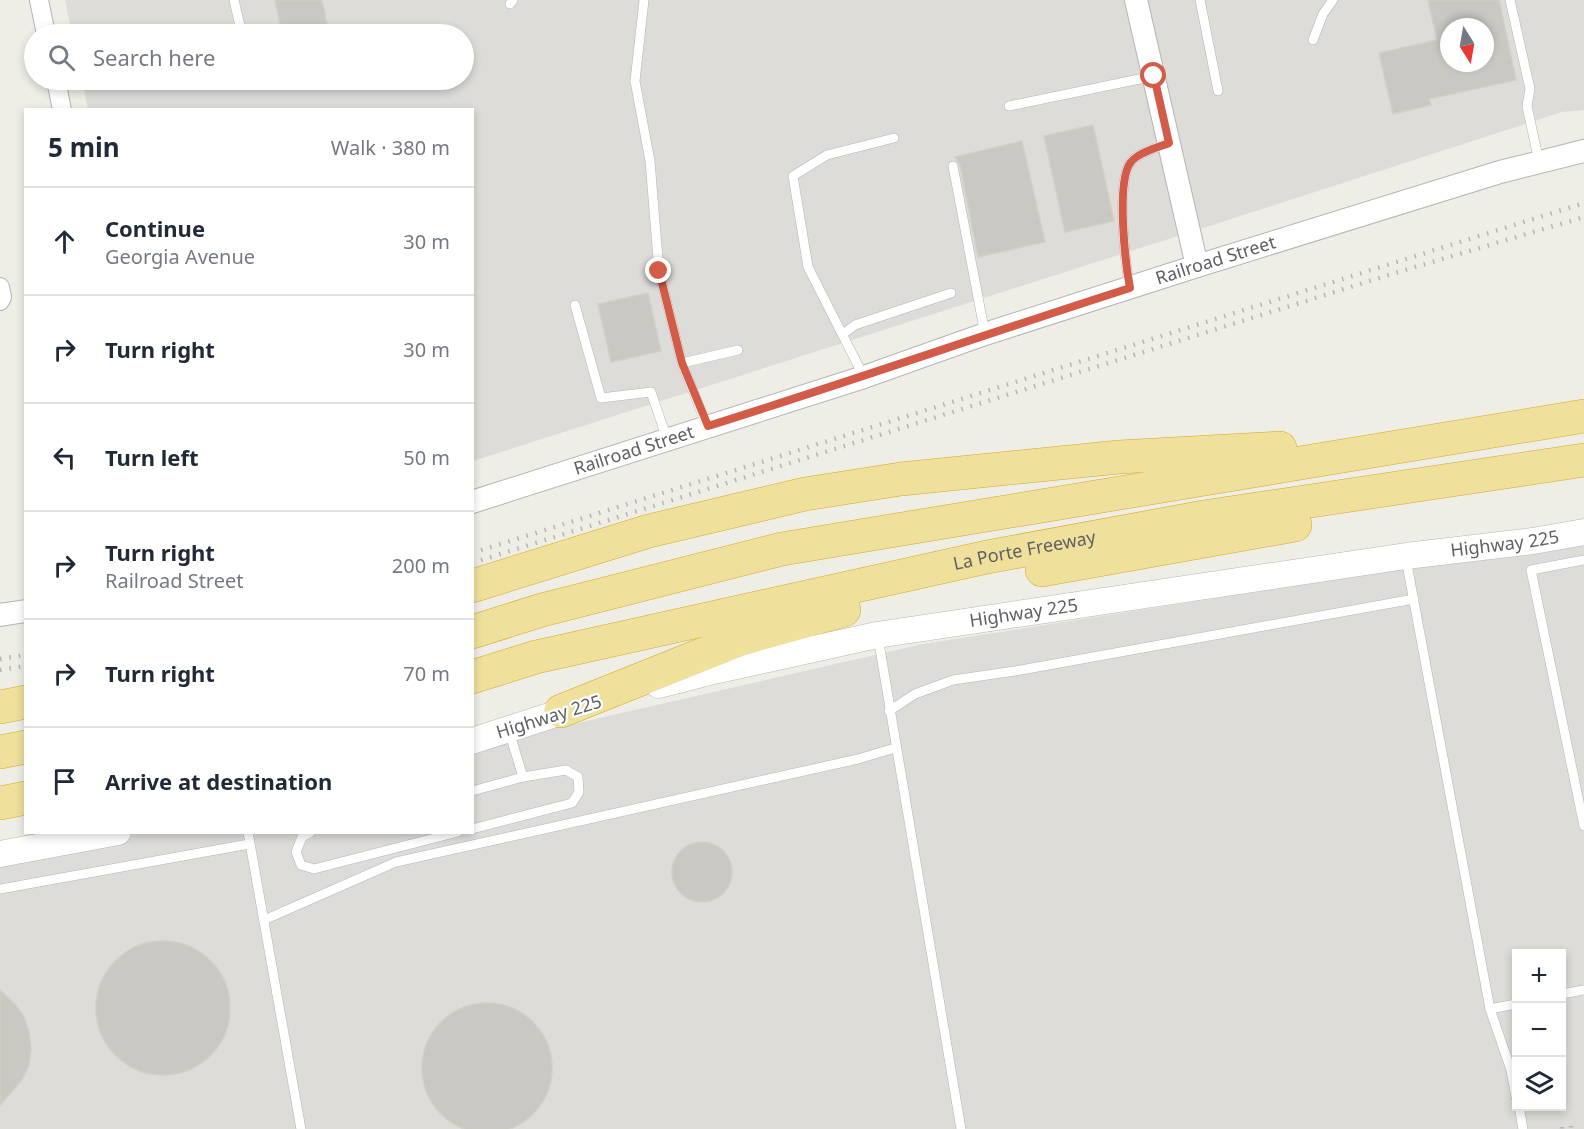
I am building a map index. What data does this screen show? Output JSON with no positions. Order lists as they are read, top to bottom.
{
  "streets": {
    "highway": ["La Porte Freeway"],
    "main road": ["Highway 225"],
    "street": ["Railroad Street"]
  },
  "north": "bottom",
  "page": {
    "search": "Search here",
    "heading": ["5 min", "Walk · 380 m"],
    "list": [
      ["Continue", "Georgia Avenue", "30 m"],
      ["Turn right", "30 m"],
      ["Turn left", "50 m"],
      ["Turn right", "Railroad Street", "200 m"],
      ["Turn right", "70 m"],
      "Arrive at destination"
    ],
    "map_buttons": ["+", "−"]
  }
}
